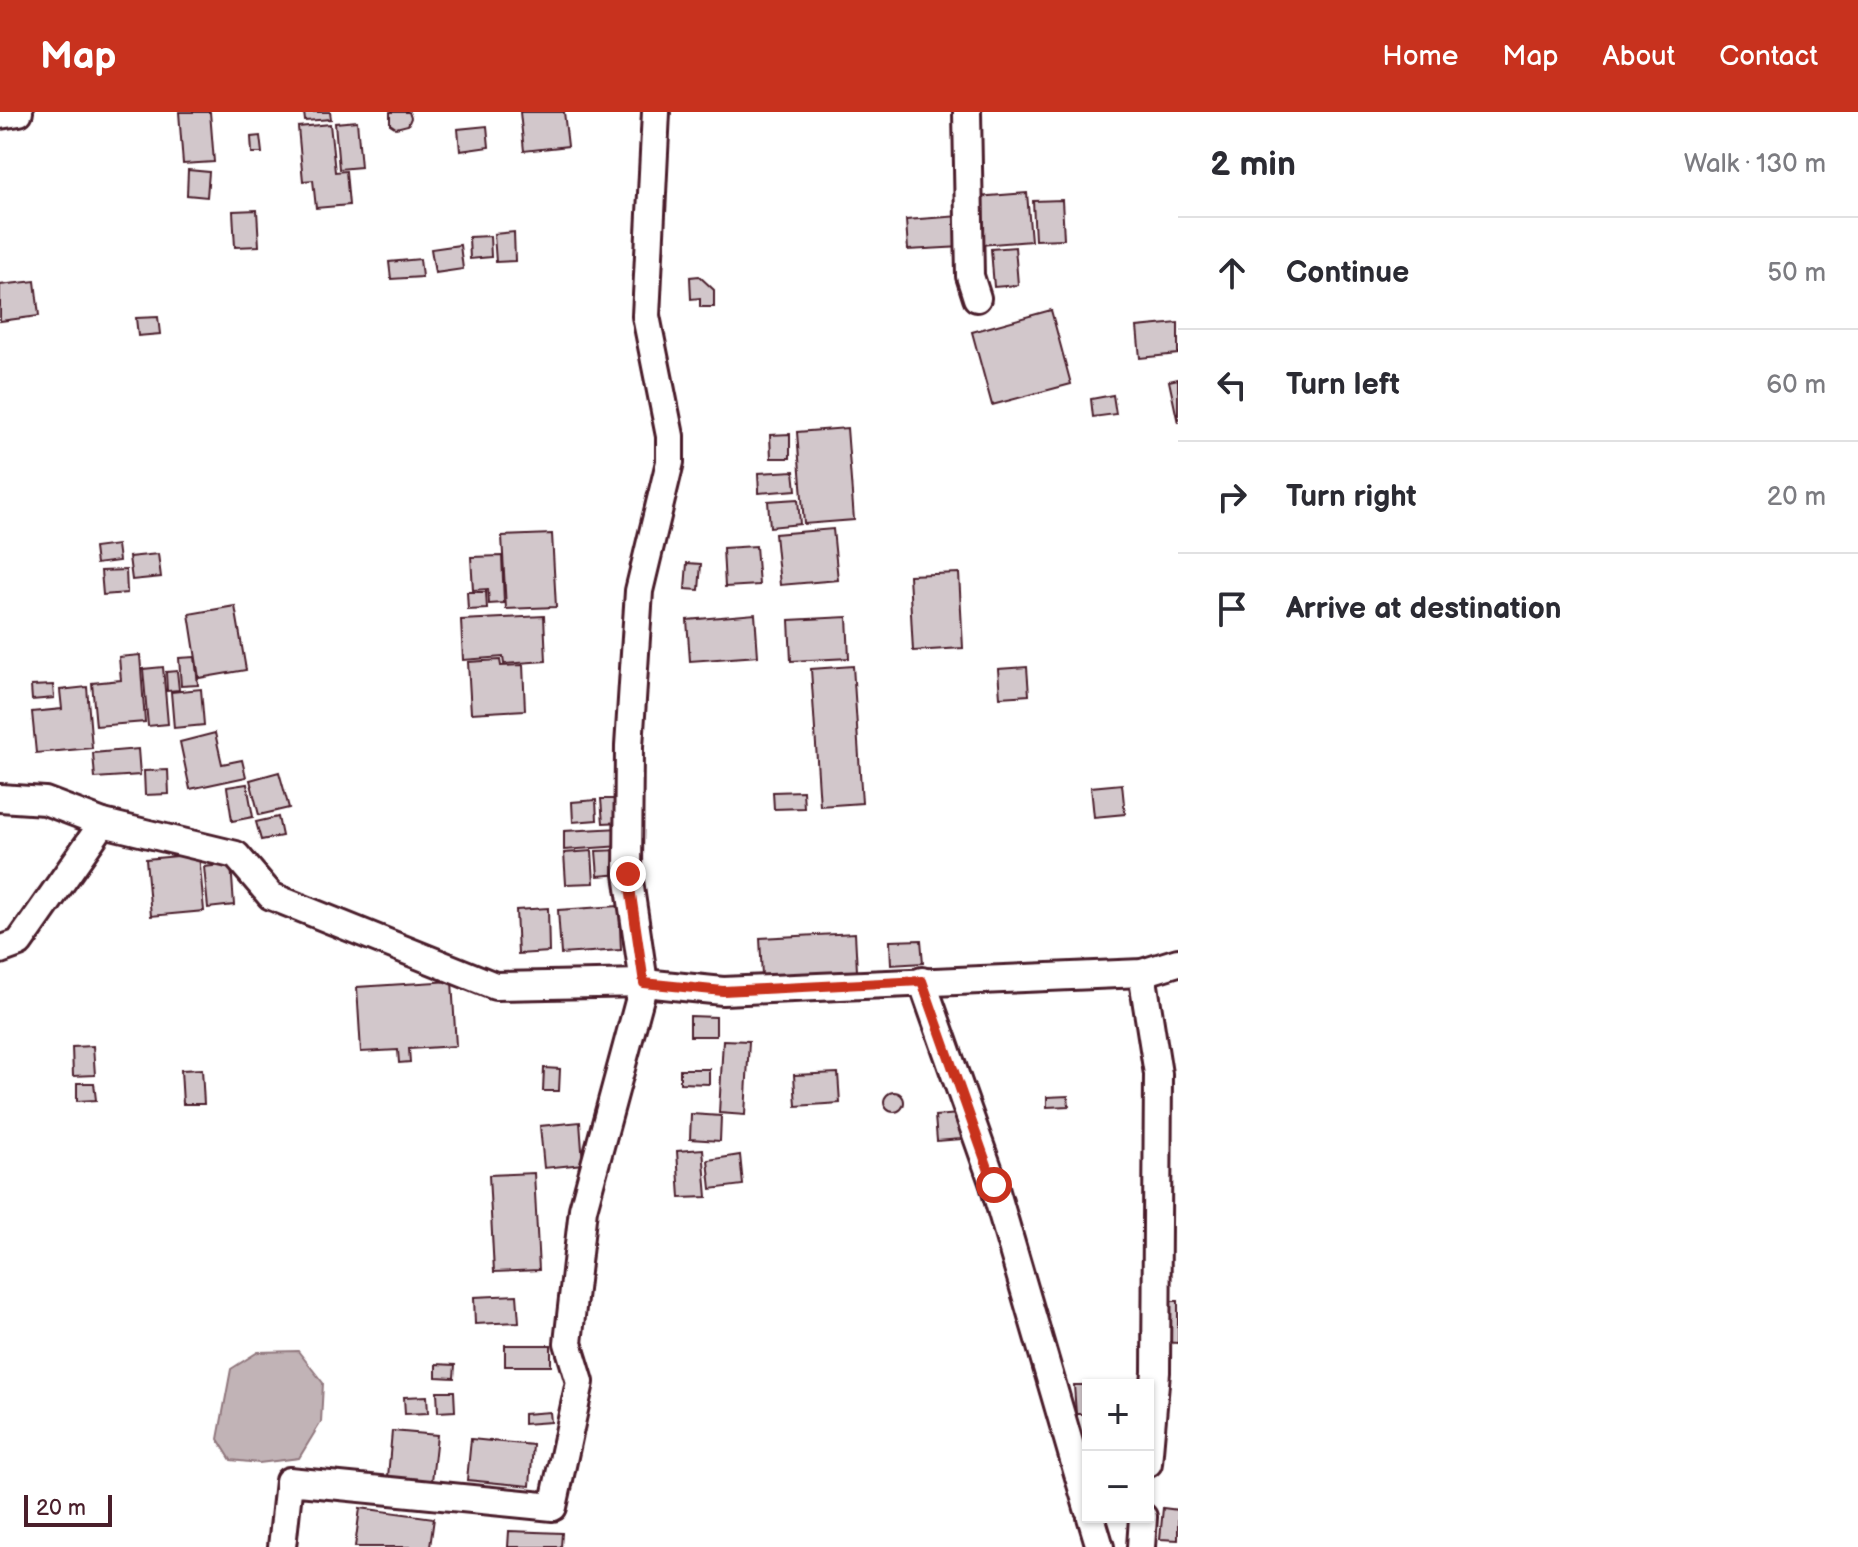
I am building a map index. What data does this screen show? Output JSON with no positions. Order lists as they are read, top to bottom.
{
  "scale_bar": "20 m",
  "page": {
    "header": "Map",
    "nav": [
      "Home",
      "Map",
      "About",
      "Contact"
    ],
    "heading": ["2 min", "Walk · 130 m"],
    "list": [
      ["Continue", "50 m"],
      ["Turn left", "60 m"],
      ["Turn right", "20 m"],
      "Arrive at destination"
    ],
    "map_buttons": ["+", "−"],
    "scale": "20 m"
  }
}
